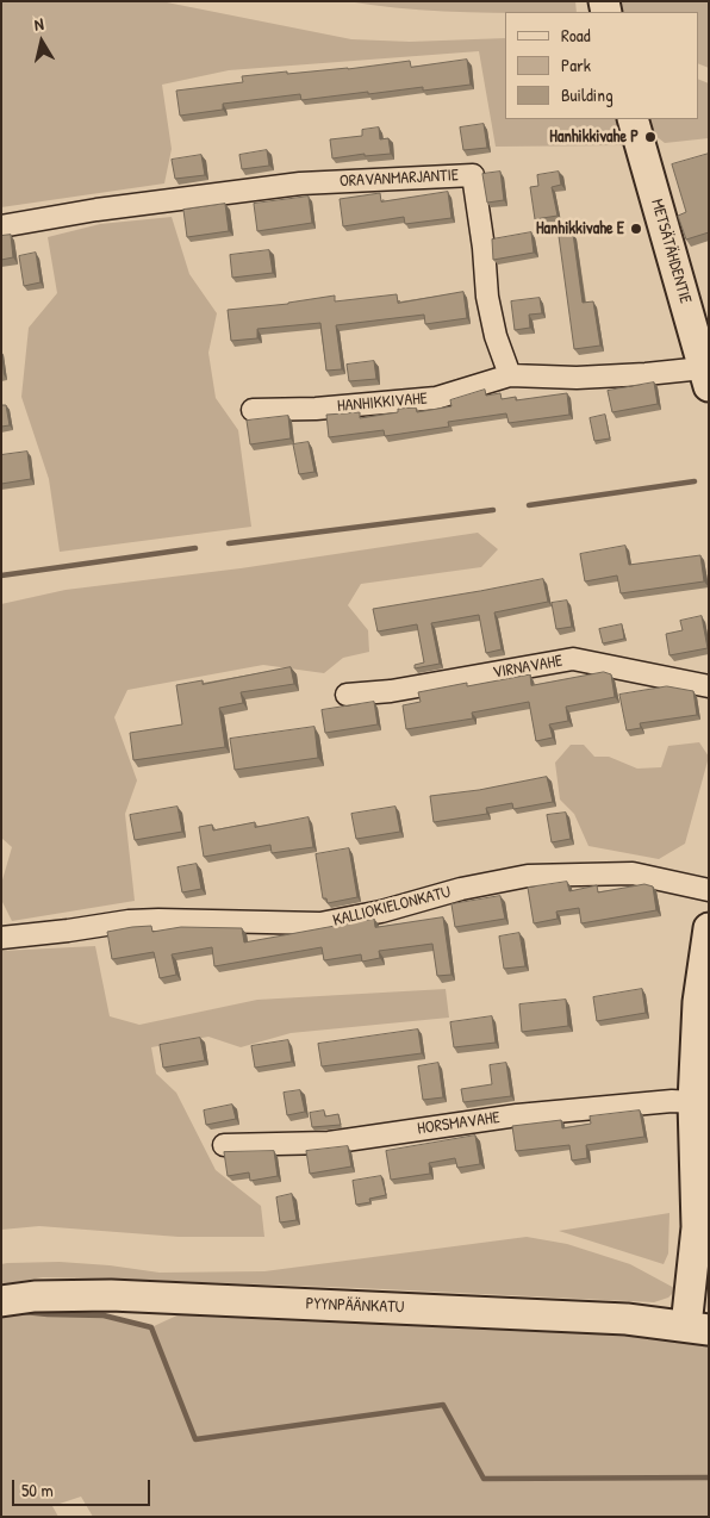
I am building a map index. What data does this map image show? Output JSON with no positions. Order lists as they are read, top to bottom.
{
  "streets": {
    "main road": ["METSÄTÄHDENTIE", "PYYNPÄÄNKATU"],
    "street": [
      "ORAVANMARJANTIE",
      "HANHIKKIVAHE",
      "VIRNAVAHE",
      "KALLIOKIELONKATU",
      "HORSMAVAHE"
    ]
  },
  "crossings": [
    ["ORAVANMARJANTIE", "HANHIKKIVAHE"]
  ],
  "places": ["Hanhikkivahe P", "Hanhikkivahe E"],
  "legend": ["Road", "Park", "Building"],
  "scale_bar": "50 m",
  "north": "top"
}
